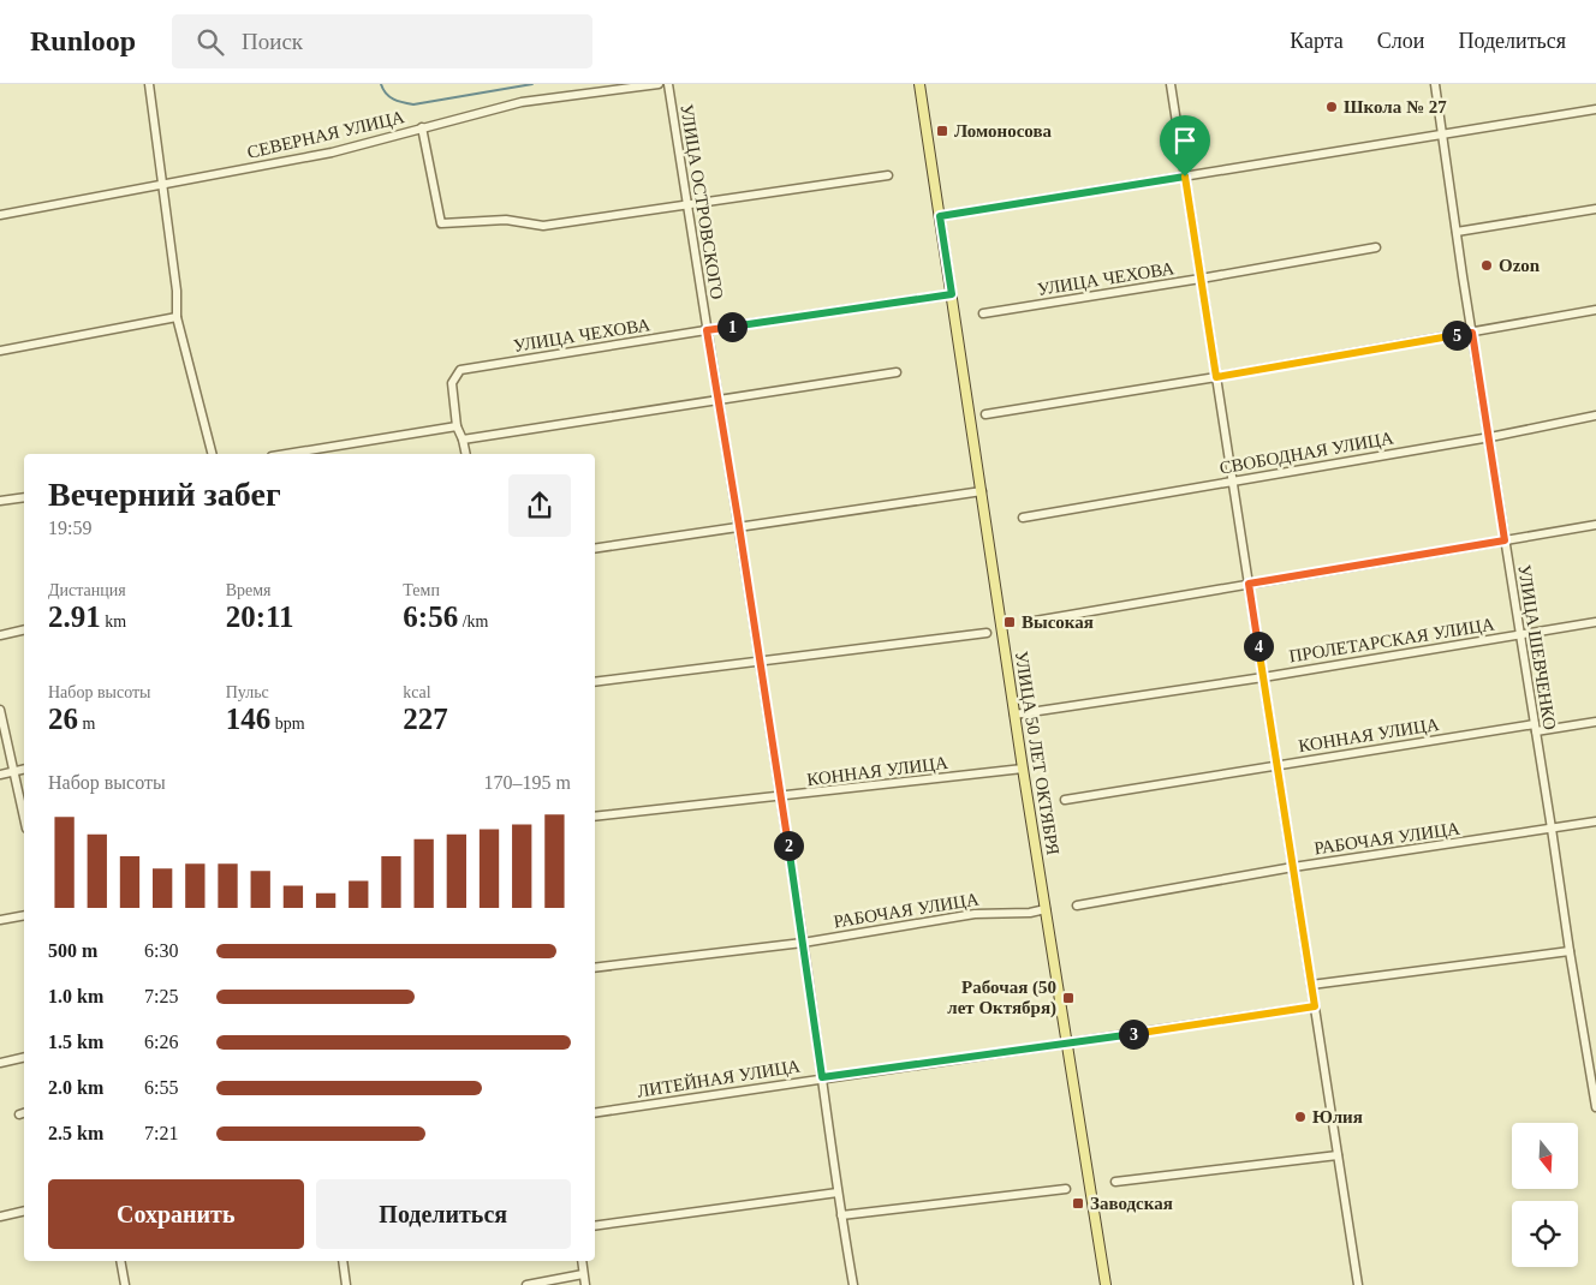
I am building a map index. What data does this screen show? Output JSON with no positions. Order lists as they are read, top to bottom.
{
  "streets": {
    "main road": ["УЛИЦА 50 ЛЕТ ОКТЯБРЯ"],
    "street": [
      "СЕВЕРНАЯ УЛИЦА",
      "УЛИЦА ОСТРОВСКОГО",
      "УЛИЦА ЧЕХОВА",
      "СВОБОДНАЯ УЛИЦА",
      "ПРОЛЕТАРСКАЯ УЛИЦА",
      "УЛИЦА ШЕВЧЕНКО",
      "КОННАЯ УЛИЦА",
      "РАБОЧАЯ УЛИЦА",
      "ЛИТЕЙНАЯ УЛИЦА"
    ]
  },
  "crossings": [
    ["УЛИЦА ОСТРОВСКОГО", "УЛИЦА ЧЕХОВА"],
    ["УЛИЦА ОСТРОВСКОГО", "КОННАЯ УЛИЦА"],
    ["УЛИЦА ОСТРОВСКОГО", "РАБОЧАЯ УЛИЦА"],
    ["УЛИЦА ОСТРОВСКОГО", "ЛИТЕЙНАЯ УЛИЦА"],
    ["УЛИЦА ЧЕХОВА", "УЛИЦА 50 ЛЕТ ОКТЯБРЯ"],
    ["СВОБОДНАЯ УЛИЦА", "УЛИЦА ШЕВЧЕНКО"],
    ["ПРОЛЕТАРСКАЯ УЛИЦА", "УЛИЦА ШЕВЧЕНКО"],
    ["ПРОЛЕТАРСКАЯ УЛИЦА", "УЛИЦА 50 ЛЕТ ОКТЯБРЯ"],
    ["УЛИЦА ШЕВЧЕНКО", "КОННАЯ УЛИЦА"],
    ["УЛИЦА ШЕВЧЕНКО", "РАБОЧАЯ УЛИЦА"],
    ["КОННАЯ УЛИЦА", "УЛИЦА 50 ЛЕТ ОКТЯБРЯ"],
    ["УЛИЦА 50 ЛЕТ ОКТЯБРЯ", "РАБОЧАЯ УЛИЦА"],
    ["УЛИЦА 50 ЛЕТ ОКТЯБРЯ", "ЛИТЕЙНАЯ УЛИЦА"]
  ],
  "places": {
    "other": ["Школа № 27", "Ozon", "Юлия"],
    "transit": [
      "Ломоносова",
      "Высокая",
      "Рабочая (50 лет Октября)",
      "Заводская"
    ]
  },
  "north": "bottom",
  "page": {
    "header": "Runloop",
    "search": "Поиск",
    "nav": ["Карта", "Слои", "Поделиться"],
    "pins": [
      "1",
      "5",
      "4",
      "2",
      "3"
    ],
    "heading": ["Вечерний забег", "19:59"],
    "stats": [
      ["Дистанция", "2.91 km"],
      ["Время", "20:11"],
      ["Темп", "6:56 /km"],
      ["Набор высоты", "26 m"],
      ["Пульс", "146 bpm"],
      ["kcal", "227"]
    ],
    "chart": ["Набор высоты", "170–195 m"],
    "list": [
      {
        "name": "500 m",
        "note": "6:30"
      },
      {
        "name": "1.0 km",
        "note": "7:25"
      },
      {
        "name": "1.5 km",
        "note": "6:26"
      },
      {
        "name": "2.0 km",
        "note": "6:55"
      },
      {
        "name": "2.5 km",
        "note": "7:21"
      }
    ],
    "buttons": ["Сохранить", "Поделиться"]
  }
}
